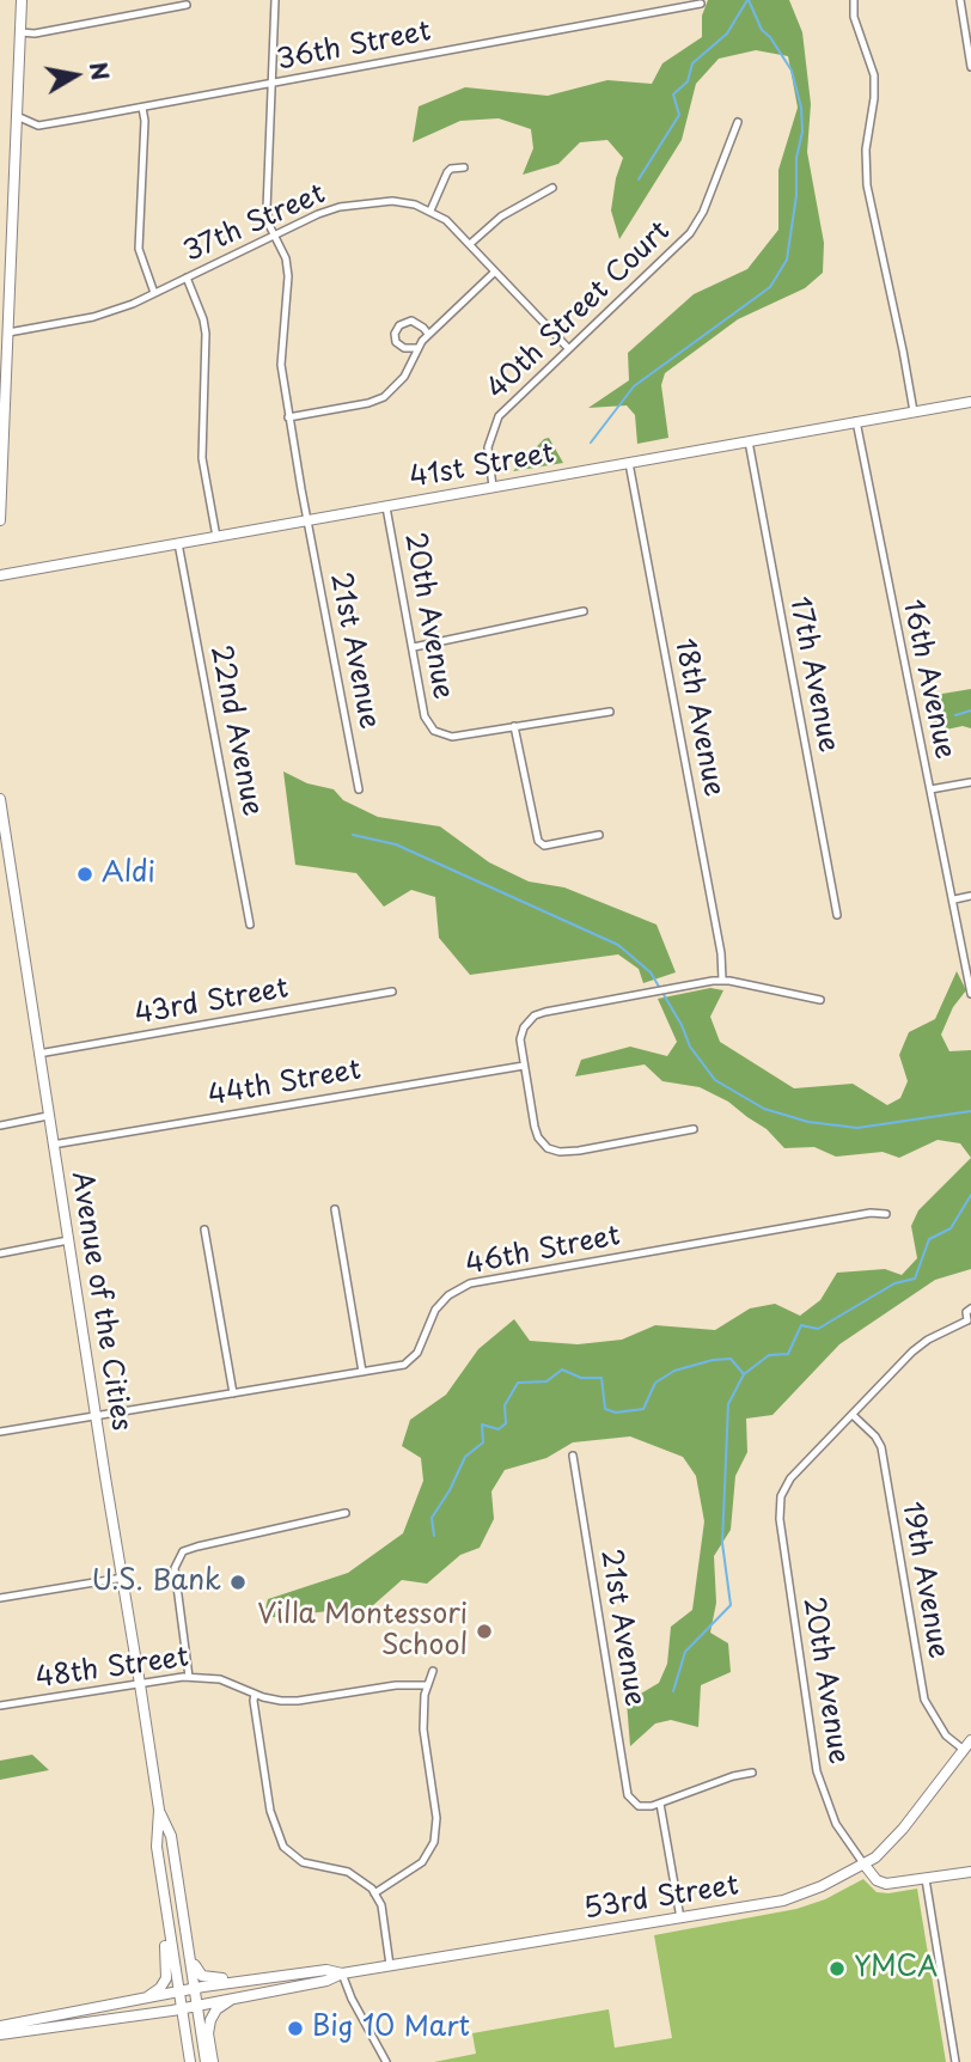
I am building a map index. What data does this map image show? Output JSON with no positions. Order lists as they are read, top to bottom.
{
  "streets": {
    "street": [
      "36th Street",
      "37th Street",
      "40th Street Court",
      "41st Street",
      "20th Avenue",
      "21st Avenue",
      "17th Avenue",
      "16th Avenue",
      "18th Avenue",
      "22nd Avenue",
      "43rd Street",
      "44th Street",
      "46th Street",
      "Avenue of the Cities",
      "19th Avenue",
      "48th Street",
      "53rd Street"
    ]
  },
  "crossings": [
    ["37th Street", "40th Street Court"],
    ["40th Street Court", "41st Street"],
    ["41st Street", "20th Avenue"],
    ["41st Street", "21st Avenue"],
    ["41st Street", "17th Avenue"],
    ["41st Street", "16th Avenue"],
    ["41st Street", "18th Avenue"],
    ["41st Street", "22nd Avenue"],
    ["20th Avenue", "19th Avenue"],
    ["20th Avenue", "53rd Street"],
    ["43rd Street", "Avenue of the Cities"],
    ["44th Street", "Avenue of the Cities"],
    ["46th Street", "Avenue of the Cities"],
    ["Avenue of the Cities", "48th Street"],
    ["Avenue of the Cities", "53rd Street"],
    ["19th Avenue", "53rd Street"]
  ],
  "places": [
    "Aldi",
    "U.S. Bank",
    "Villa Montessori School",
    "YMCA",
    "Big 10 Mart"
  ],
  "north": "right"
}
